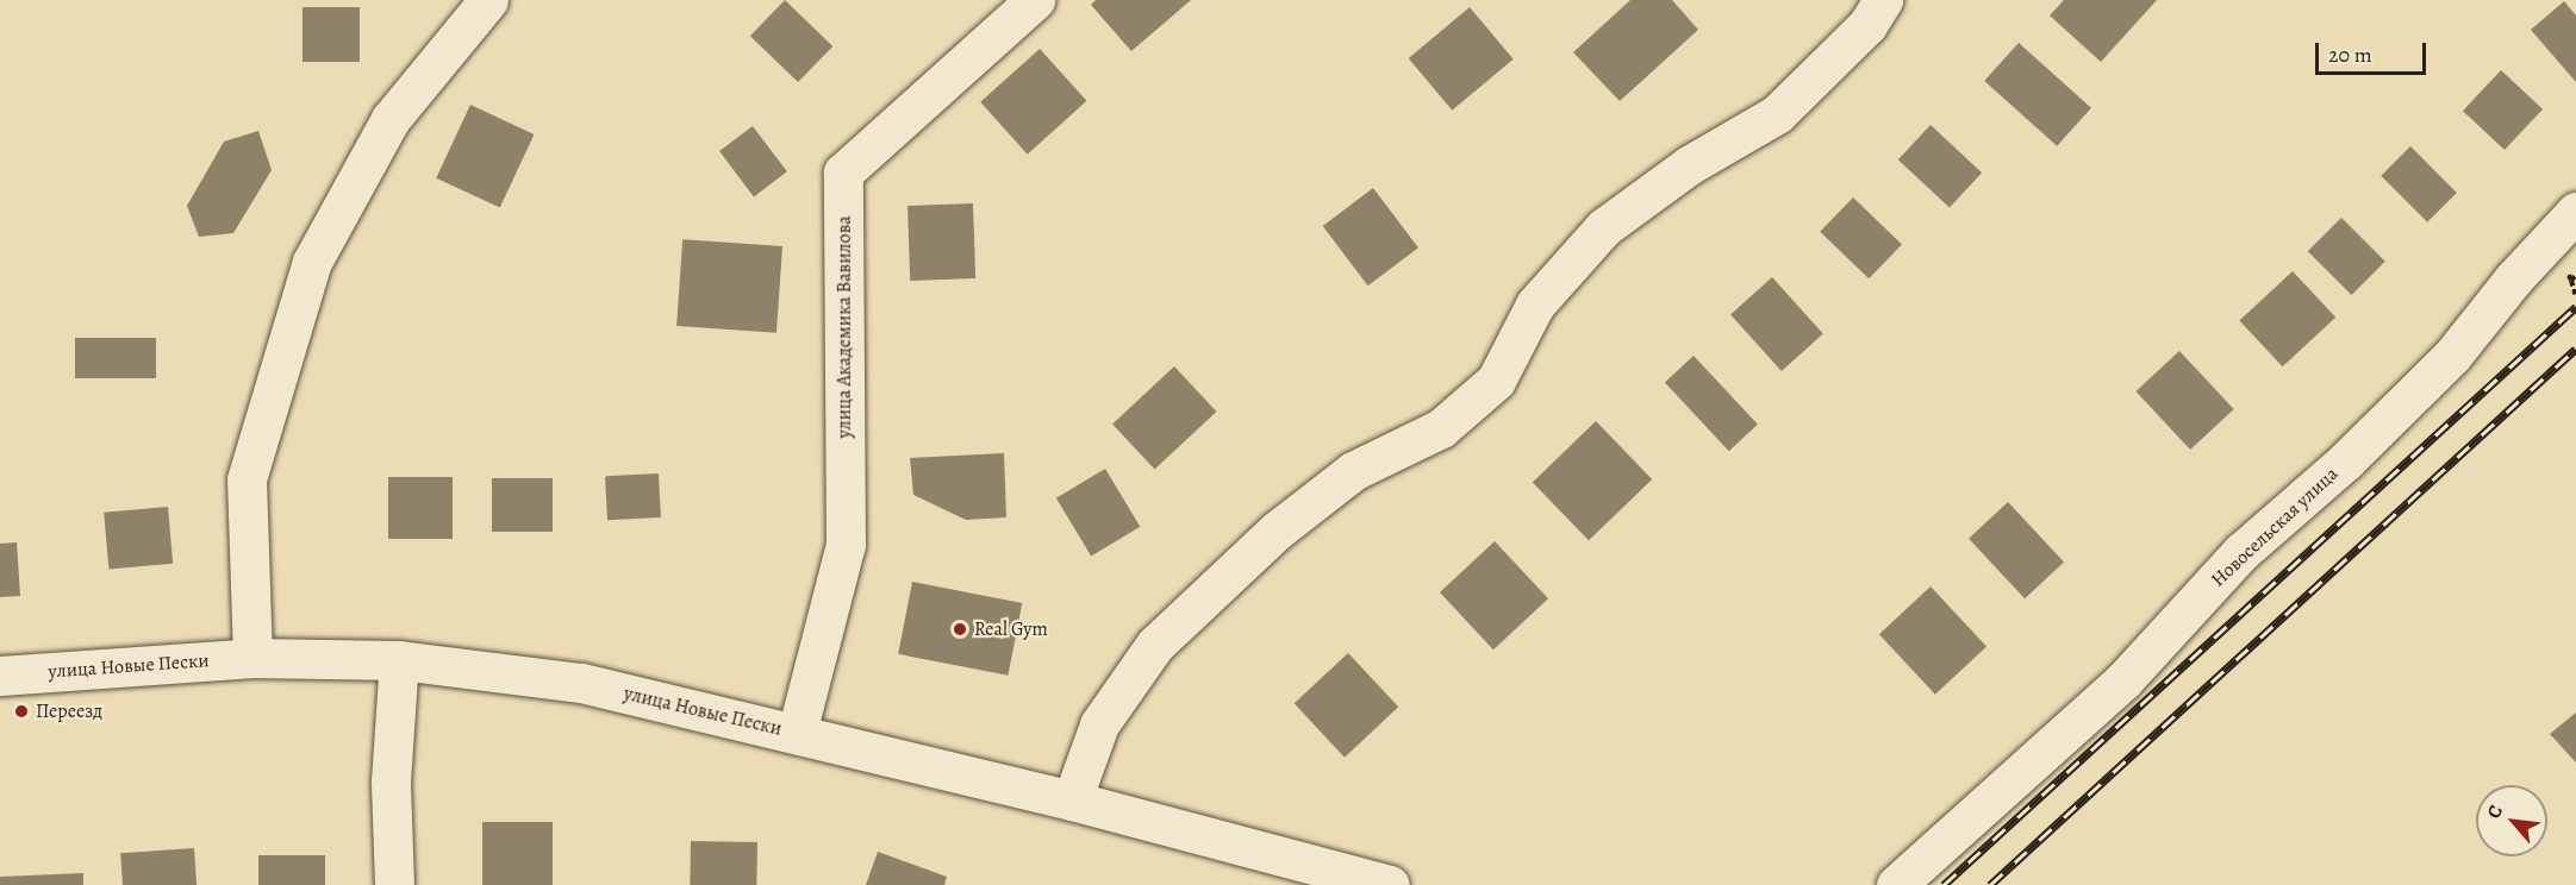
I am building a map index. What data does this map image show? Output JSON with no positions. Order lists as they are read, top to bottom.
{
  "streets": {
    "street": ["улица Академика Вавилова", "Новосельская улица", "улица Новые Пески"]
  },
  "crossings": [
    ["улица Академика Вавилова", "улица Новые Пески"]
  ],
  "places": ["Real Gym", "Переезд"],
  "scale_bar": "20 m",
  "north": "top left"
}
